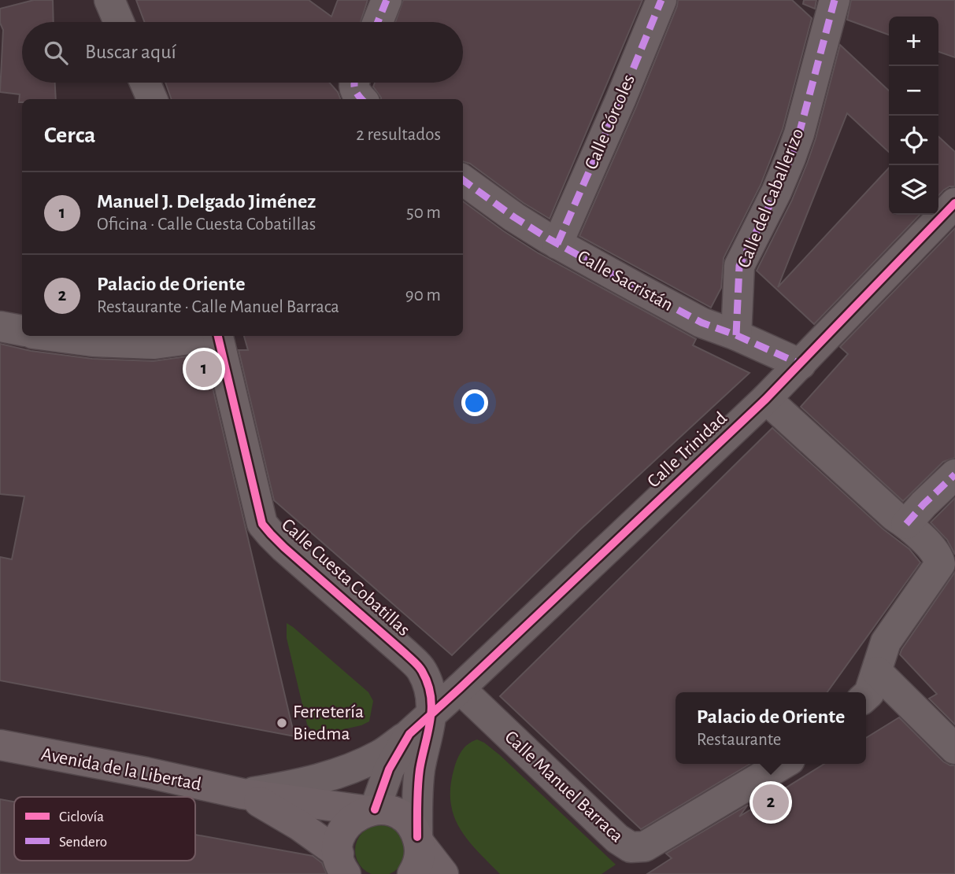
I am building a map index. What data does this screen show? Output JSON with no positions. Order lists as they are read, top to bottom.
{
  "streets": {
    "main road": ["Avenida de la Libertad"],
    "street": [
      "Calle Córcoles",
      "Calle del Caballerizo",
      "Calle Sacristán",
      "Calle Trinidad",
      "Calle Cuesta Cobatillas",
      "Calle Manuel Barraca"
    ]
  },
  "crossings": [
    ["Calle Córcoles", "Calle Sacristán"],
    ["Calle del Caballerizo", "Calle Sacristán"],
    ["Calle Sacristán", "Calle Trinidad"],
    ["Calle Trinidad", "Calle Cuesta Cobatillas"],
    ["Calle Trinidad", "Avenida de la Libertad"],
    ["Calle Trinidad", "Calle Manuel Barraca"]
  ],
  "places": ["Ferretería Biedma"],
  "legend": ["Ciclovía", "Sendero"],
  "page": {
    "map_buttons": ["+", "−"],
    "search": "Buscar aquí",
    "heading": ["Cerca", "2 resultados"],
    "list": [
      {
        "mark": "1",
        "name": "Manuel J. Delgado Jiménez",
        "note": "Oficina · Calle Cuesta Cobatillas",
        "value": "50 m"
      },
      {
        "mark": "2",
        "name": "Palacio de Oriente",
        "note": "Restaurante · Calle Manuel Barraca",
        "value": "90 m"
      }
    ],
    "pins": ["1", "2"],
    "popup": ["Palacio de Oriente", "Restaurante"]
  }
}
